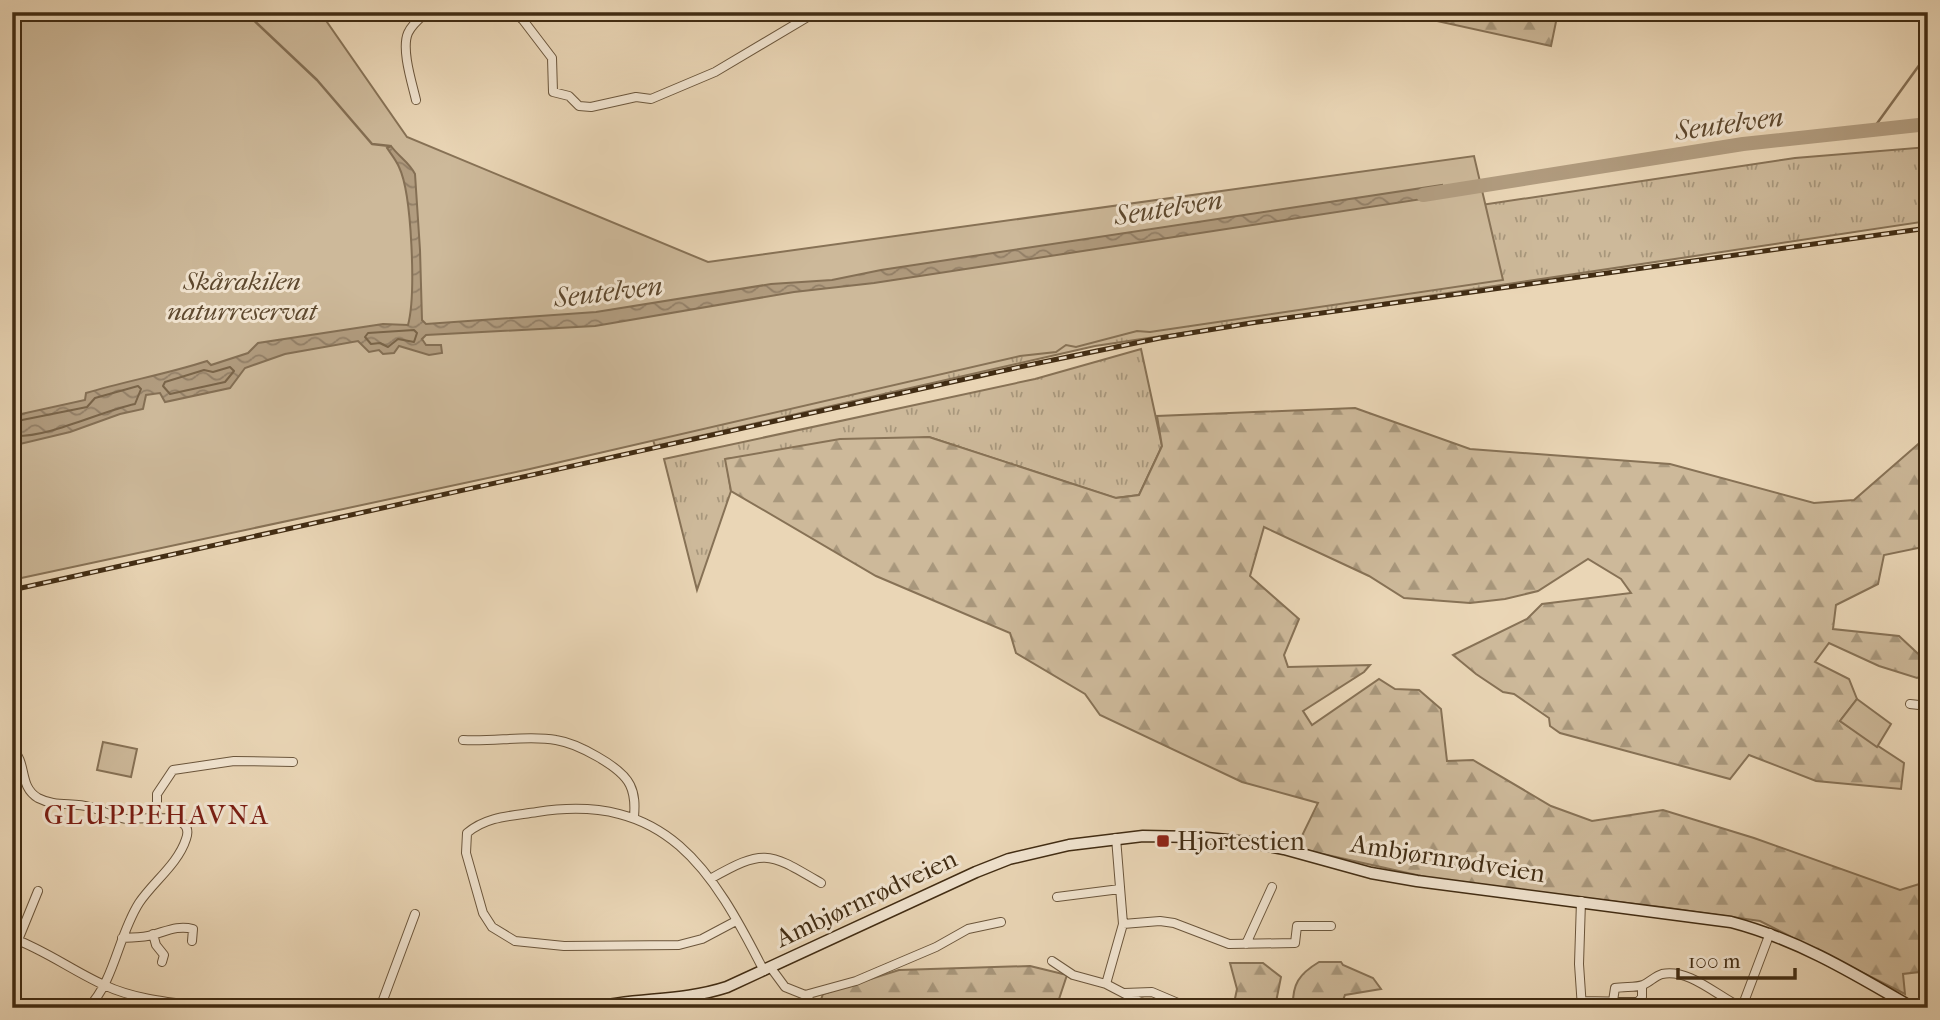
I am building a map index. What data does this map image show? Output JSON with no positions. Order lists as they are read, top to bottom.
{
  "streets": {
    "street": ["Ambjørnrødveien"]
  },
  "districts": ["GLUPPEHAVNA"],
  "water": ["Seutelven"],
  "parks": ["Skårakilen naturreservat"],
  "places": {
    "transit": ["Hjortestien"]
  },
  "scale_bar": "100 m"
}
